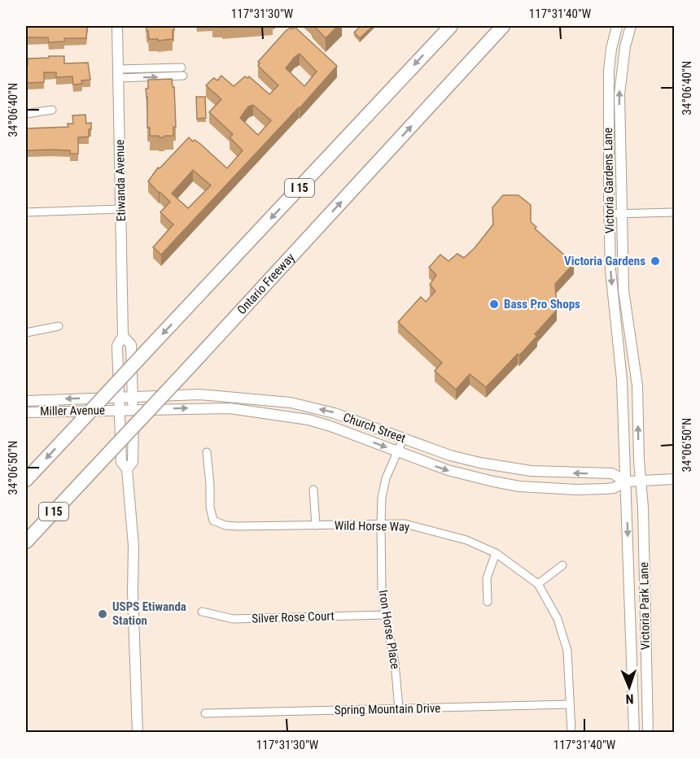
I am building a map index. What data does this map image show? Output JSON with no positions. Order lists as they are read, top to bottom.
{
  "streets": {
    "highway": ["I 15", "Ontario Freeway"],
    "main road": [
      "Etiwanda Avenue",
      "Victoria Gardens Lane",
      "Miller Avenue",
      "Church Street",
      "Victoria Park Lane"
    ],
    "street": [
      "Wild Horse Way",
      "Silver Rose Court",
      "Iron Horse Place",
      "Spring Mountain Drive"
    ]
  },
  "crossings": [
    ["Etiwanda Avenue", "Miller Avenue"],
    ["Etiwanda Avenue", "Church Street"],
    ["Victoria Gardens Lane", "Church Street"],
    ["Victoria Gardens Lane", "Victoria Park Lane"],
    ["Miller Avenue", "Church Street"],
    ["Church Street", "Victoria Park Lane"],
    ["Church Street", "Iron Horse Place"],
    ["Wild Horse Way", "Iron Horse Place"],
    ["Wild Horse Way", "Spring Mountain Drive"],
    ["Silver Rose Court", "Iron Horse Place"],
    ["Iron Horse Place", "Spring Mountain Drive"]
  ],
  "places": ["Victoria Gardens", "Bass Pro Shops", "USPS Etiwanda Station"],
  "north": "bottom",
  "coordinates": [
    "117°31'30\"W",
    "117°31'40\"W",
    "34°06'40\"N",
    "34°06'50\"N"
  ]
}
